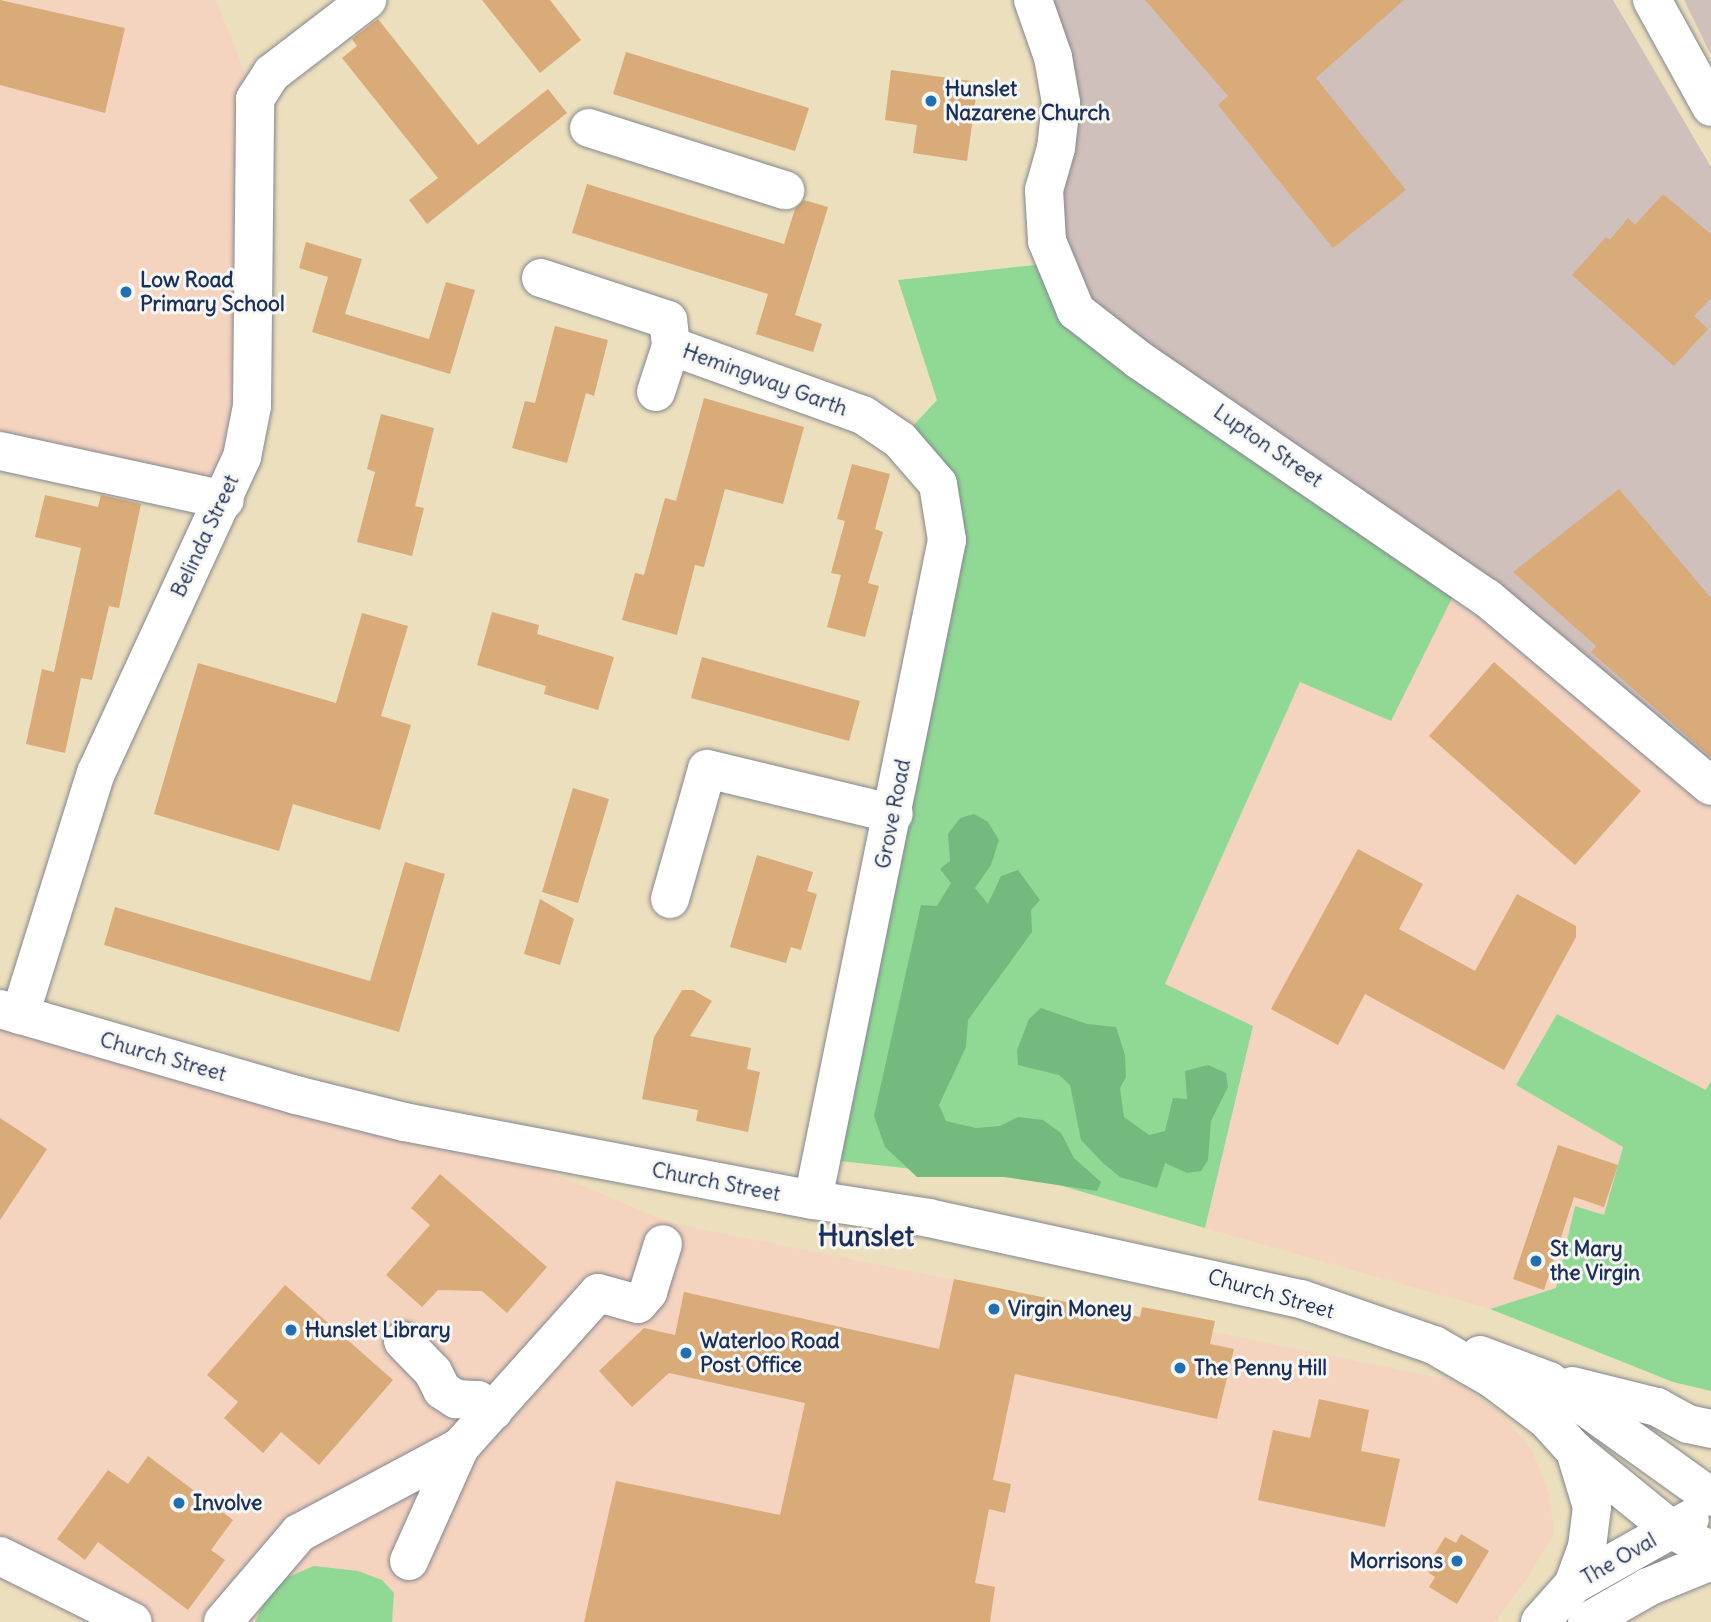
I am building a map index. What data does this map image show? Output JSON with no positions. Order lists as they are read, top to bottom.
{
  "streets": {
    "street": [
      "Hemingway Garth",
      "Lupton Street",
      "Belinda Street",
      "Grove Road",
      "Church Street",
      "The Oval"
    ]
  },
  "crossings": [
    ["Hemingway Garth", "Grove Road"],
    ["Belinda Street", "Church Street"],
    ["Grove Road", "Church Street"],
    ["Church Street", "The Oval"]
  ],
  "districts": ["Hunslet"],
  "places": [
    "Hunslet Nazarene Church",
    "Low Road Primary School",
    "St Mary the Virgin",
    "Virgin Money",
    "Hunslet Library",
    "Waterloo Road Post Office",
    "The Penny Hill",
    "Involve",
    "Morrisons"
  ]
}
